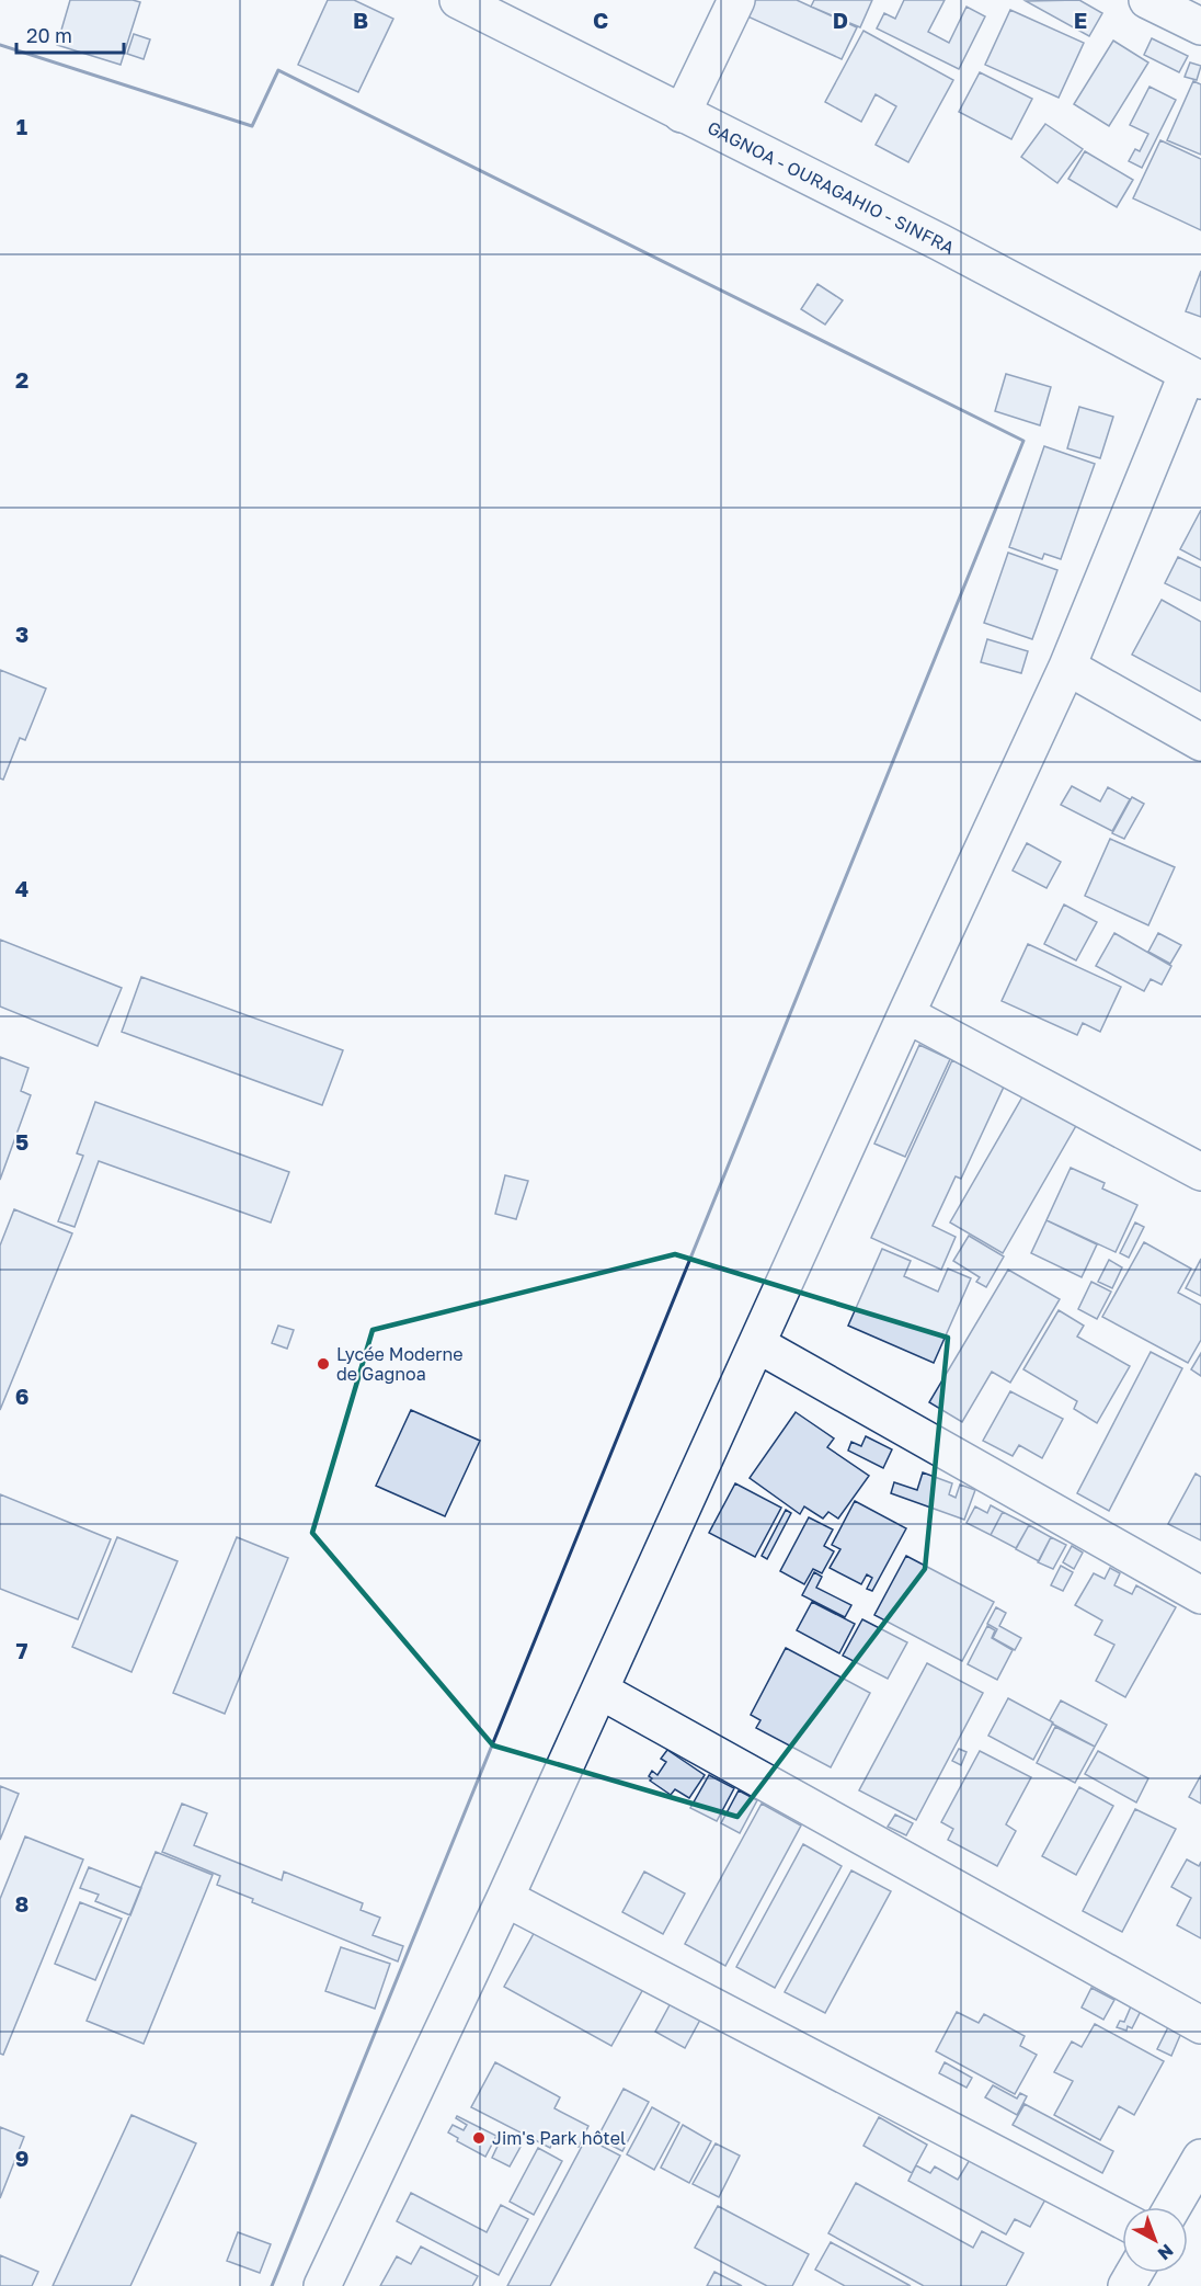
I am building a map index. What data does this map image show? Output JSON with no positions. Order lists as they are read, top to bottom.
{
  "streets": {
    "street": ["GAGNOA - OURAGAHIO - SINFRA"]
  },
  "places": ["Lycée Moderne de Gagnoa", "Jim's Park hôtel"],
  "scale_bar": "20 m",
  "north": "bottom right",
  "grid": {
    "columns": [
      "B",
      "C",
      "D",
      "E"
    ],
    "rows": [
      "1",
      "2",
      "3",
      "4",
      "5",
      "6",
      "7",
      "8",
      "9"
    ]
  }
}
